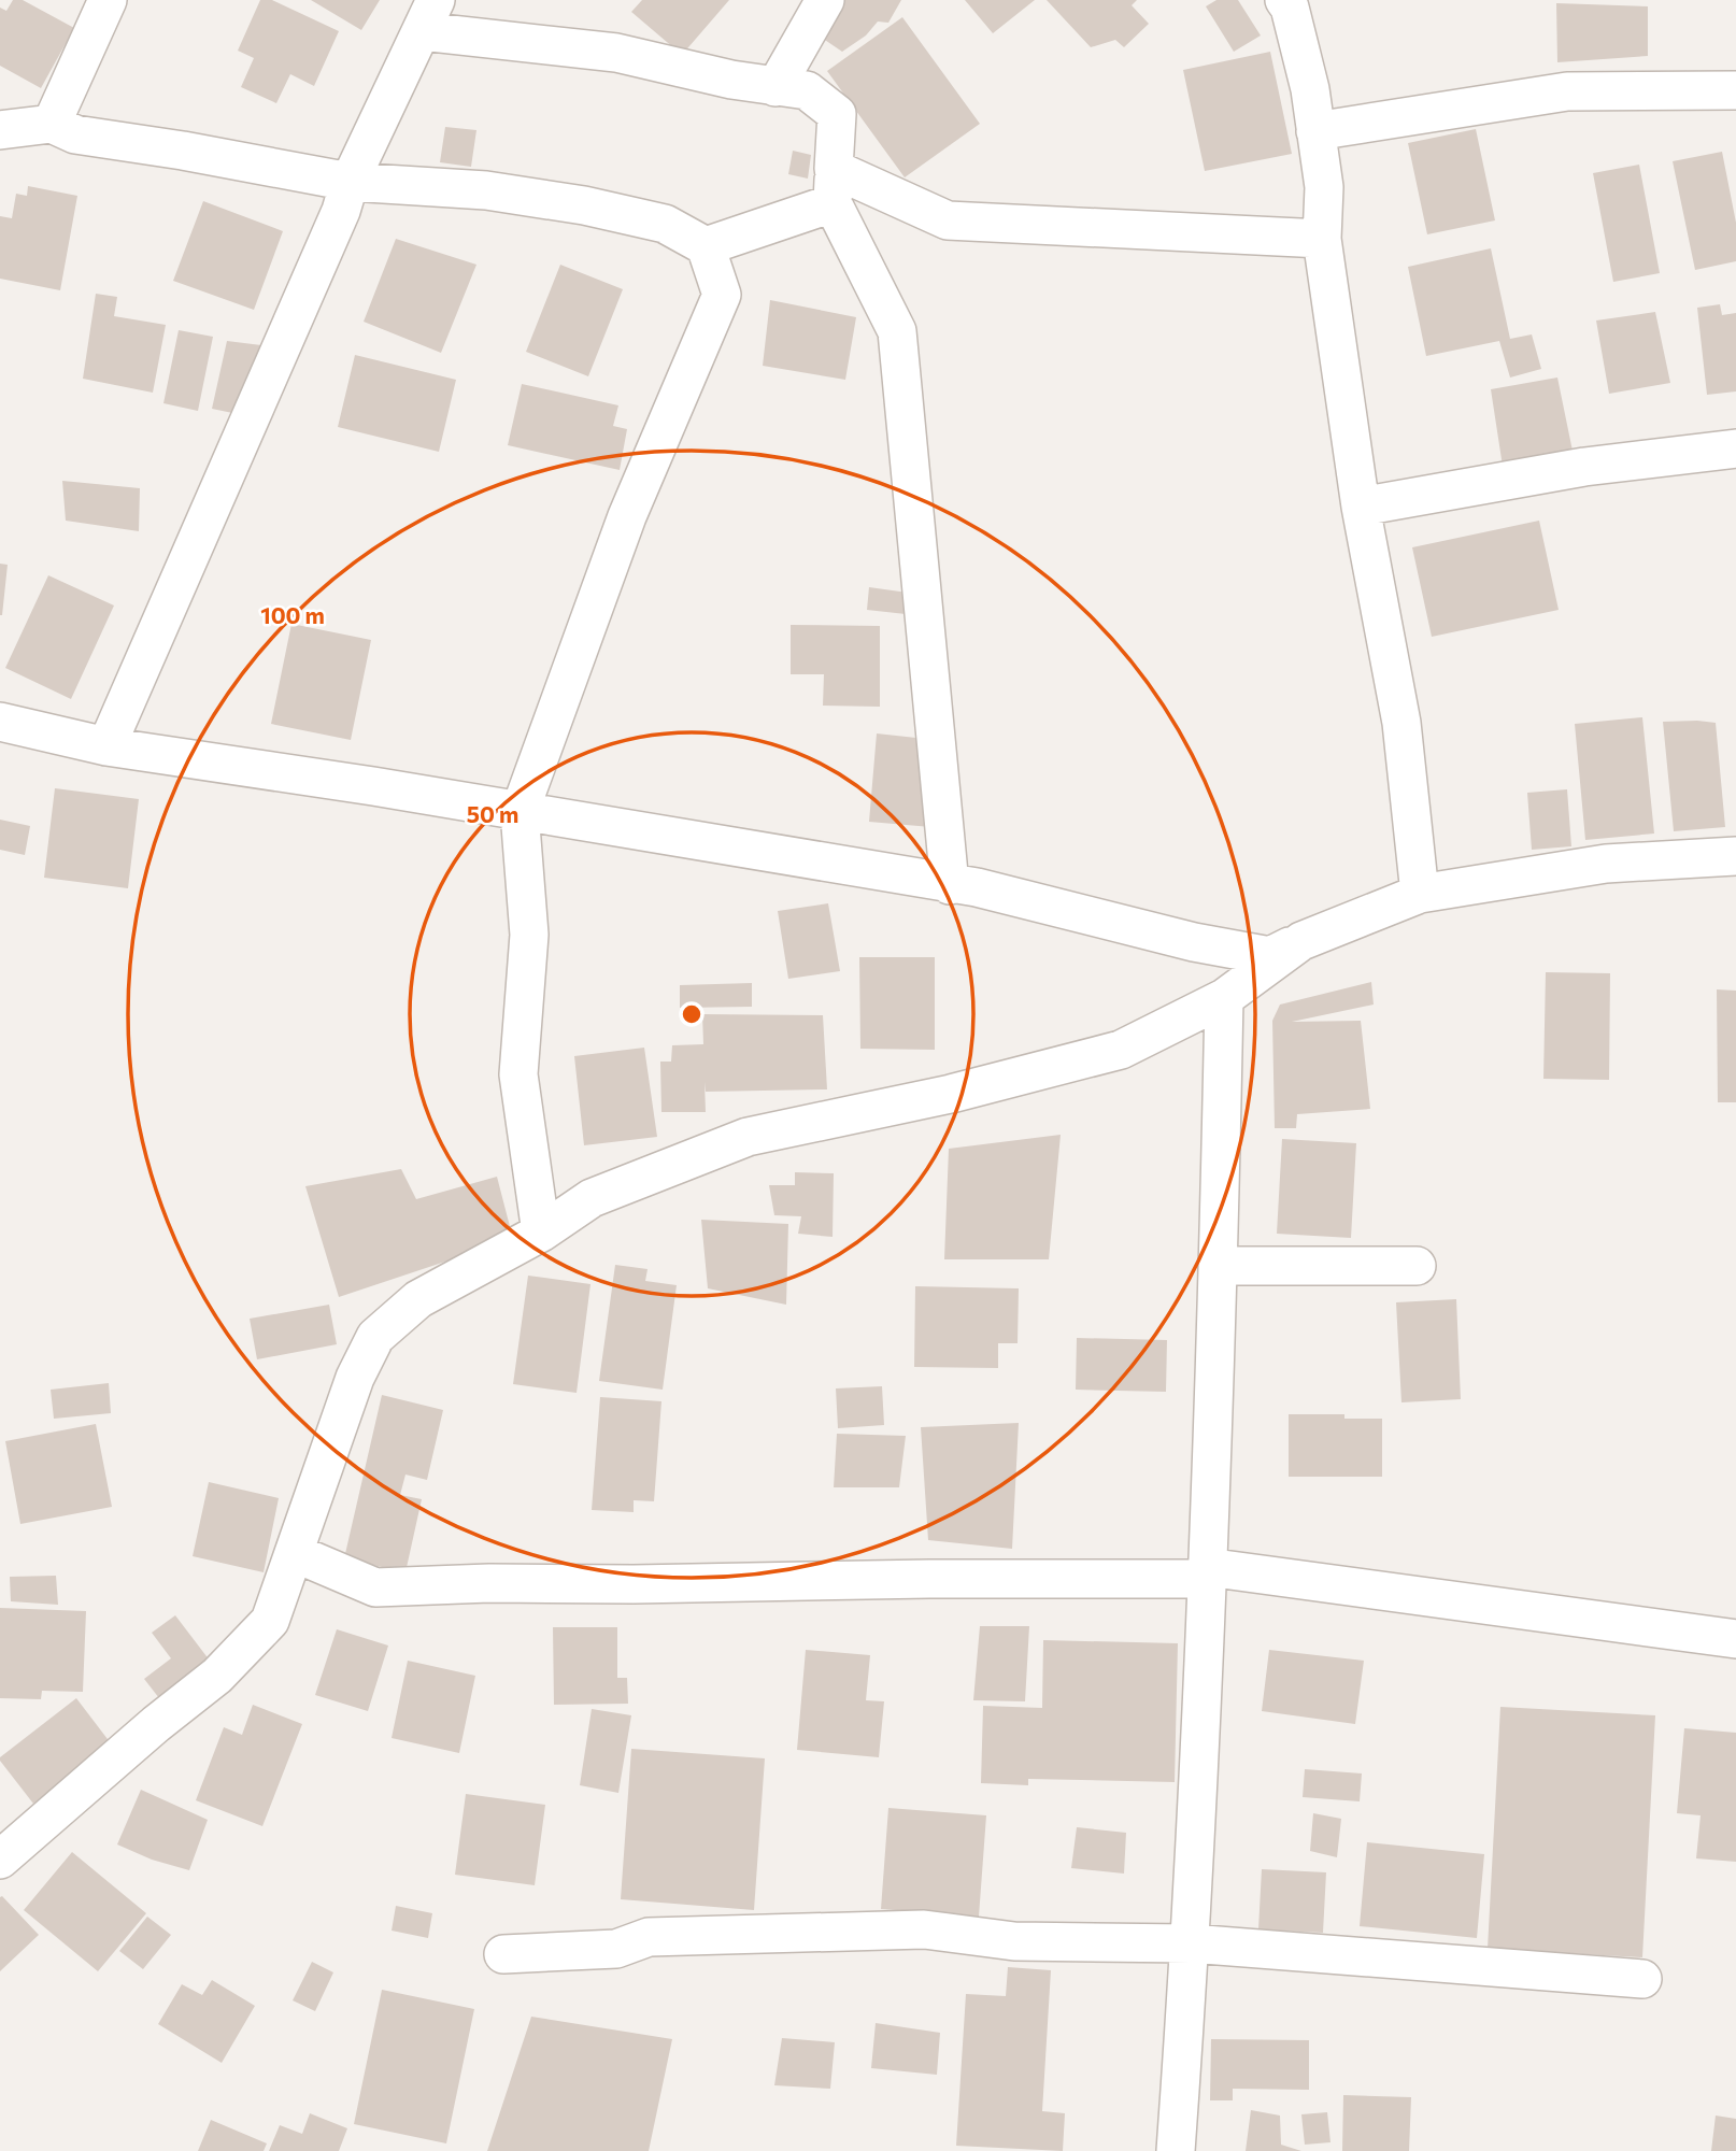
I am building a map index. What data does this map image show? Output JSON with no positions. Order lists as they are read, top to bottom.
{
  "rings": ["100 m", "50 m"]
}
